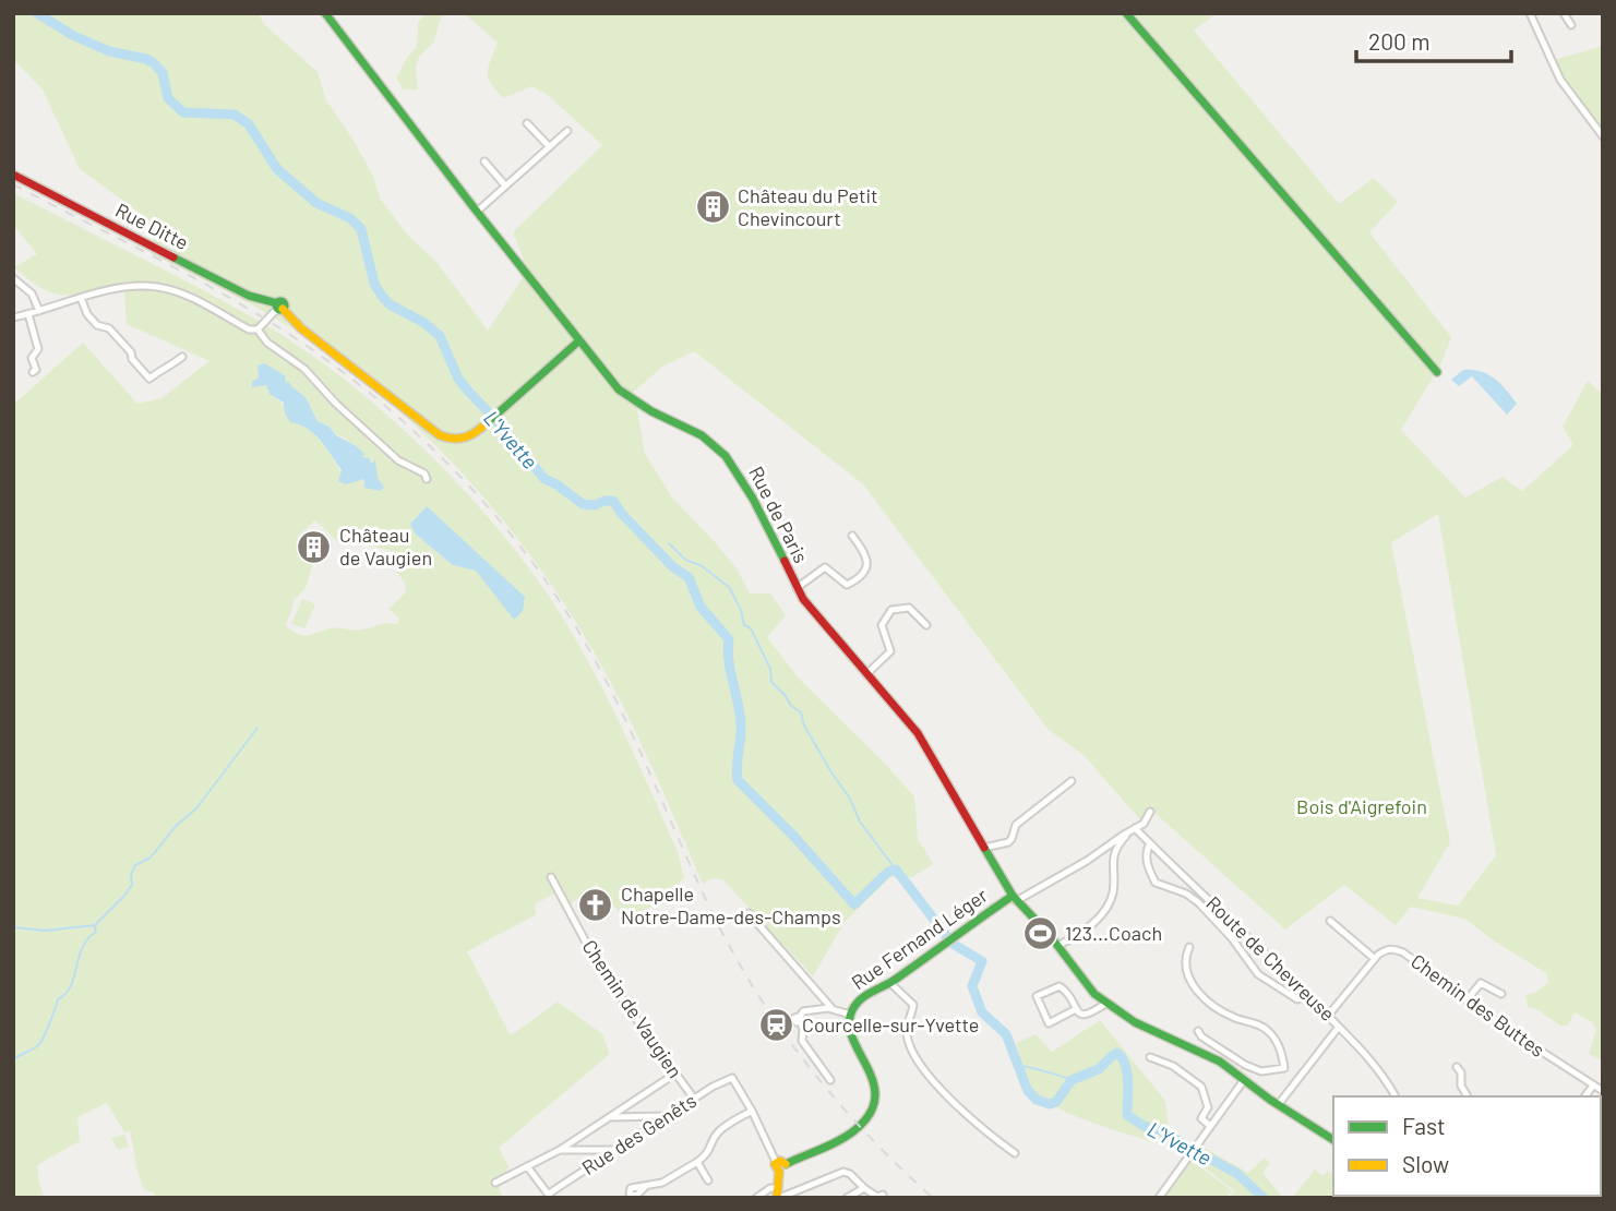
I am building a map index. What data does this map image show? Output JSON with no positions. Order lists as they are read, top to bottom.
{
  "streets": {
    "street": [
      "Rue Ditte",
      "Rue de Paris",
      "Rue Fernand Léger",
      "Route de Chevreuse",
      "Chemin des Buttes",
      "Chemin de Vaugien",
      "Rue des Genêts"
    ]
  },
  "crossings": [
    ["Rue Ditte", "Rue de Paris"],
    ["Rue de Paris", "Rue Fernand Léger"],
    ["Chemin de Vaugien", "Rue des Genêts"]
  ],
  "water": ["L'Yvette"],
  "parks": ["Bois d'Aigrefoin"],
  "places": {
    "building": ["Château du Petit Chevincourt", "Château de Vaugien"],
    "church": ["Chapelle Notre-Dame-des-Champs"],
    "sports": ["123...Coach"],
    "station": ["Courcelle-sur-Yvette"]
  },
  "legend": ["Fast", "Slow"],
  "scale_bar": "200 m"
}
